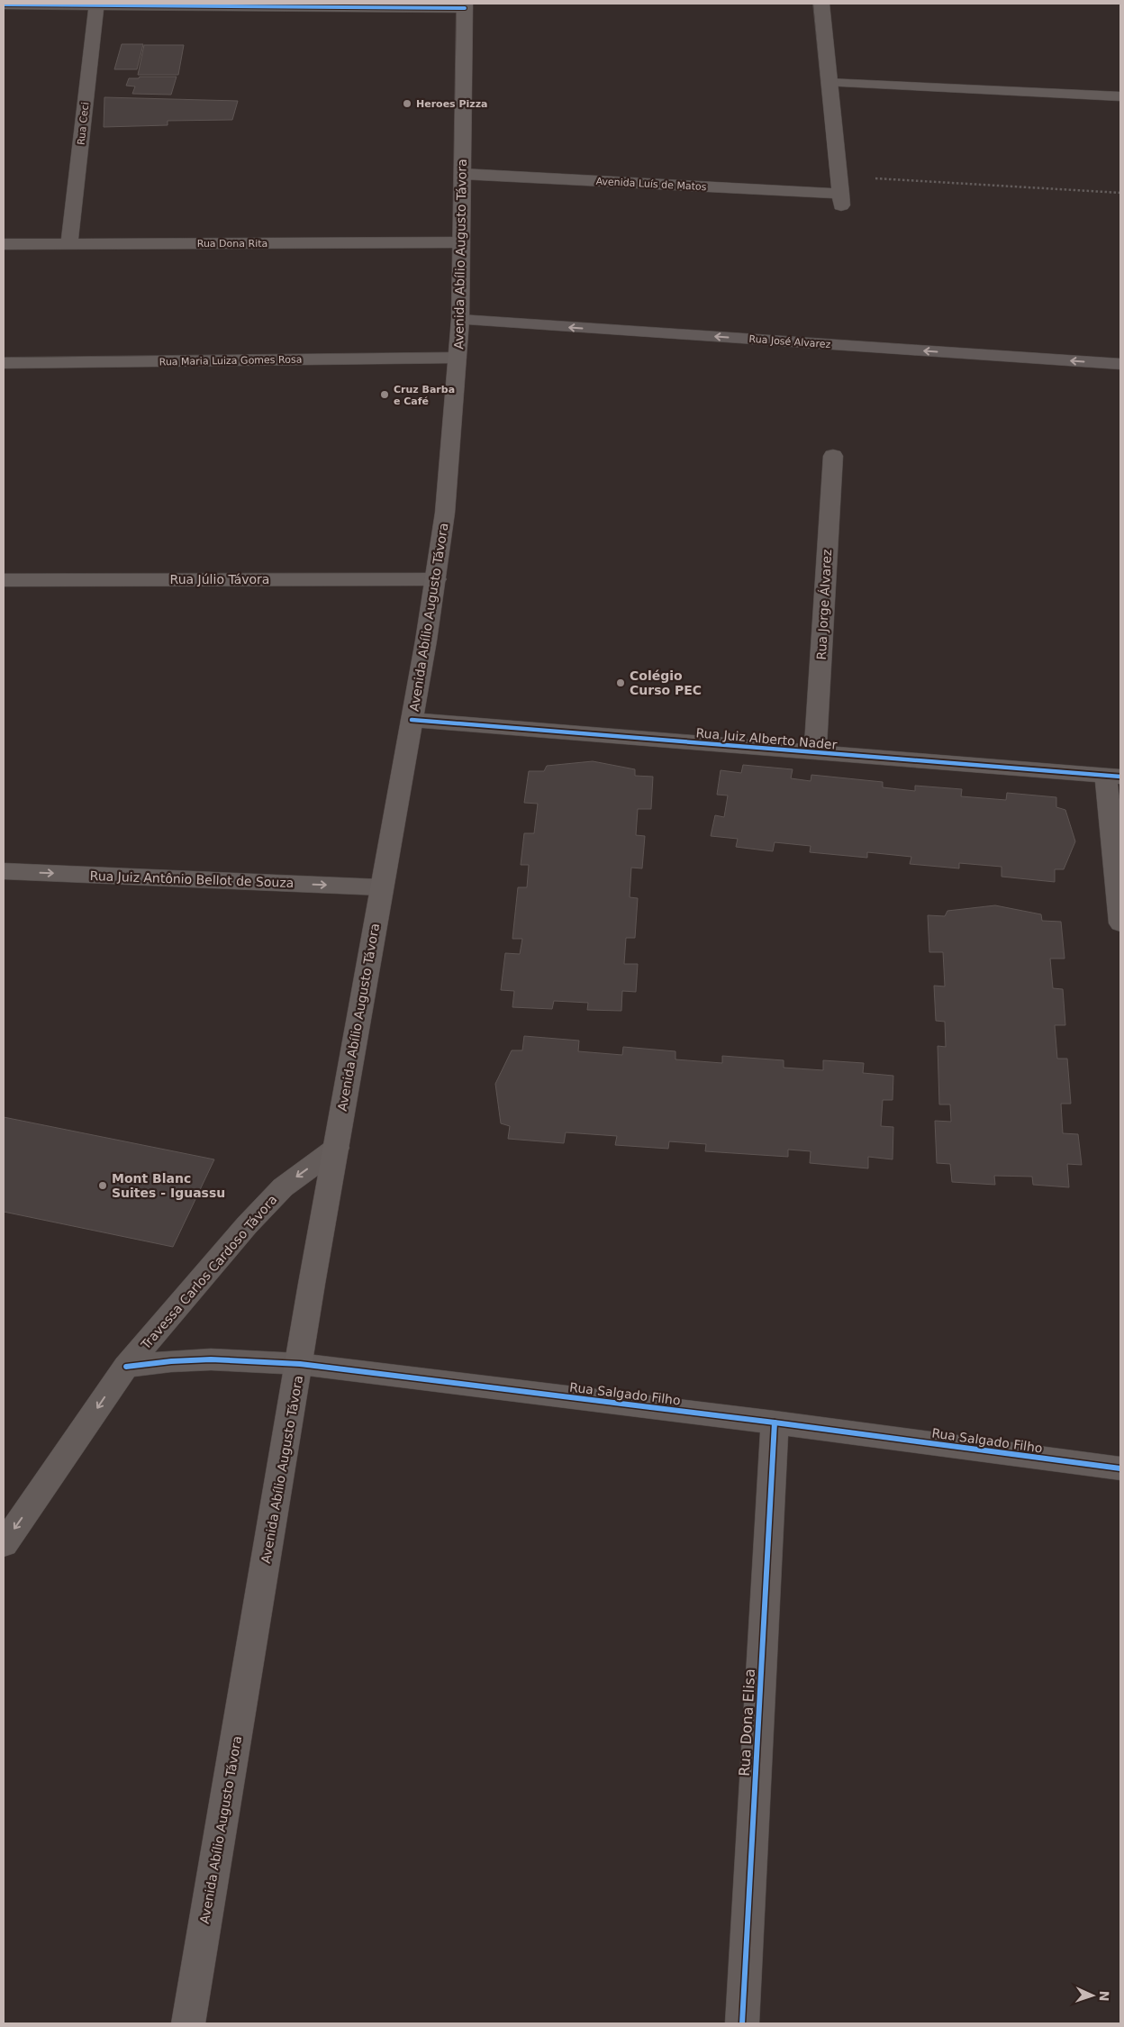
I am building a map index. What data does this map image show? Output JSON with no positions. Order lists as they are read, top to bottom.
{
  "streets": {
    "main road": ["Avenida Abílio Augusto Távora", "Rua José Alvarez"],
    "street": [
      "Rua Ceci",
      "Avenida Luís de Matos",
      "Rua Dona Rita",
      "Rua Maria Luiza Gomes Rosa",
      "Rua Júlio Távora",
      "Rua Jorge Álvarez",
      "Rua Juiz Alberto Nader",
      "Rua Juiz Antônio Bellot de Souza",
      "Travessa Carlos Cardoso Távora",
      "Rua Salgado Filho",
      "Rua Dona Elisa"
    ]
  },
  "crossings": [
    ["Rua Ceci", "Rua Dona Rita"],
    ["Avenida Luís de Matos", "Avenida Abílio Augusto Távora"],
    ["Rua Dona Rita", "Avenida Abílio Augusto Távora"],
    ["Avenida Abílio Augusto Távora", "Rua José Alvarez"],
    ["Avenida Abílio Augusto Távora", "Rua Maria Luiza Gomes Rosa"],
    ["Avenida Abílio Augusto Távora", "Rua Júlio Távora"],
    ["Avenida Abílio Augusto Távora", "Rua Juiz Alberto Nader"],
    ["Avenida Abílio Augusto Távora", "Rua Juiz Antônio Bellot de Souza"],
    ["Avenida Abílio Augusto Távora", "Travessa Carlos Cardoso Távora"],
    ["Avenida Abílio Augusto Távora", "Rua Salgado Filho"],
    ["Rua Jorge Álvarez", "Rua Juiz Alberto Nader"],
    ["Travessa Carlos Cardoso Távora", "Rua Salgado Filho"],
    ["Rua Salgado Filho", "Rua Dona Elisa"]
  ],
  "one_way": ["Rua José Alvarez", "Rua Juiz Antônio Bellot de Souza", "Travessa Carlos Cardoso Távora"],
  "places": [
    "Heroes Pizza",
    "Cruz Barba e Café",
    "Colégio Curso PEC",
    "Mont Blanc Suites - Iguassu"
  ],
  "north": "right"
}
